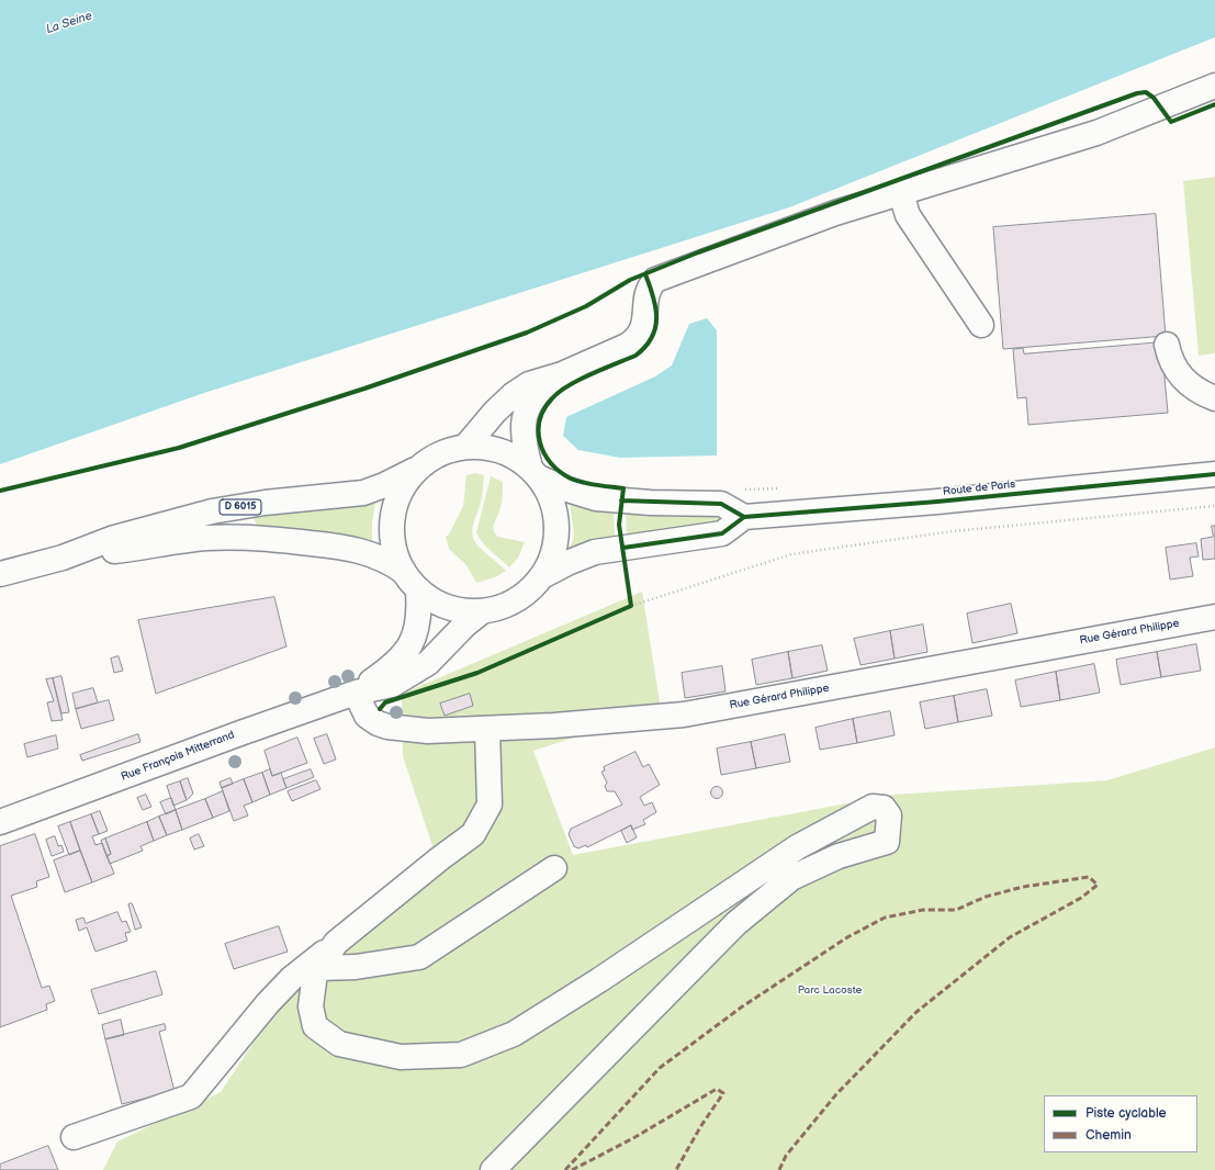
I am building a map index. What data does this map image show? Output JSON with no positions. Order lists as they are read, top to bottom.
{
  "streets": {
    "street": [
      "Route de Paris",
      "D 6015",
      "Rue Gérard Philippe",
      "Rue François Mitterrand"
    ]
  },
  "crossings": [
    ["Rue Gérard Philippe", "Rue François Mitterrand"]
  ],
  "water": ["La Seine"],
  "parks": ["Parc Lacoste"],
  "legend": ["Piste cyclable", "Chemin"]
}
